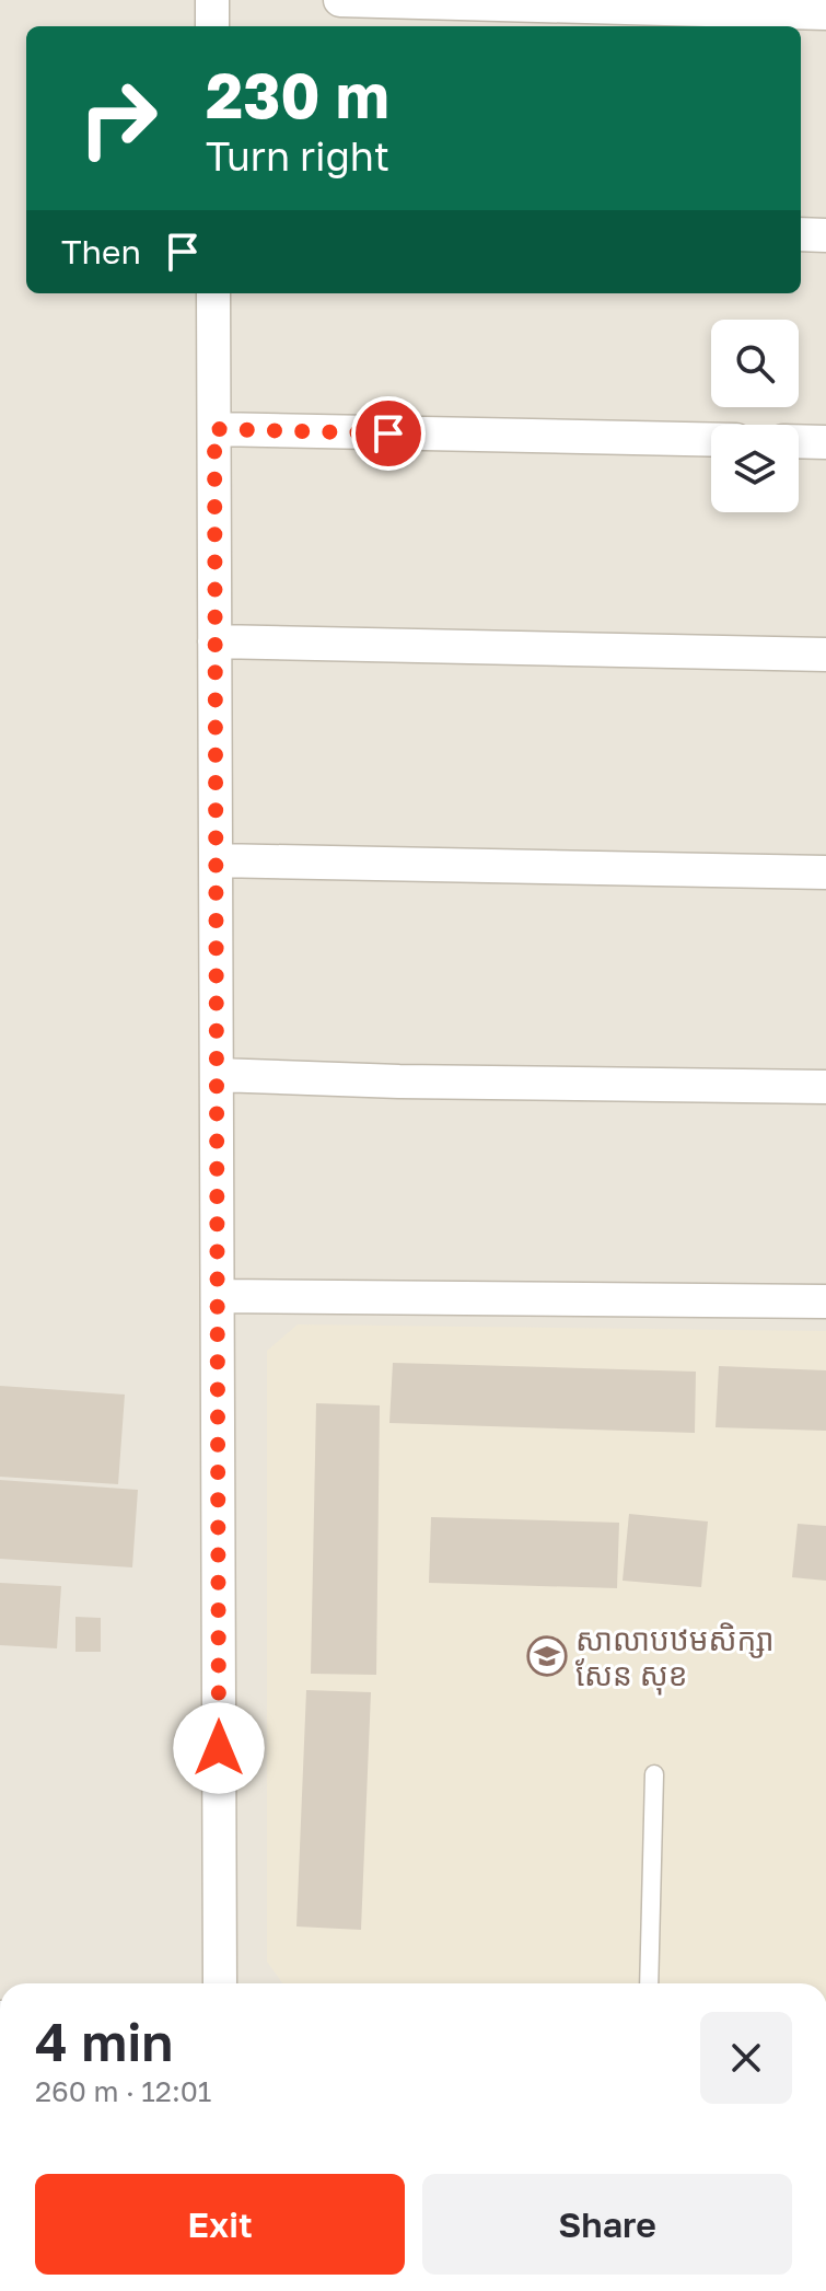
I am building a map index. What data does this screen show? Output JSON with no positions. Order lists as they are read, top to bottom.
{
  "places": {
    "school or university": ["សាលាបឋមសិក្សា សែន សុខ"]
  },
  "page": {
    "turn": ["230 m", "Turn right"],
    "then": "Then",
    "heading": ["4 min", "260 m · 12:01"],
    "buttons": ["Exit", "Share"]
  }
}
